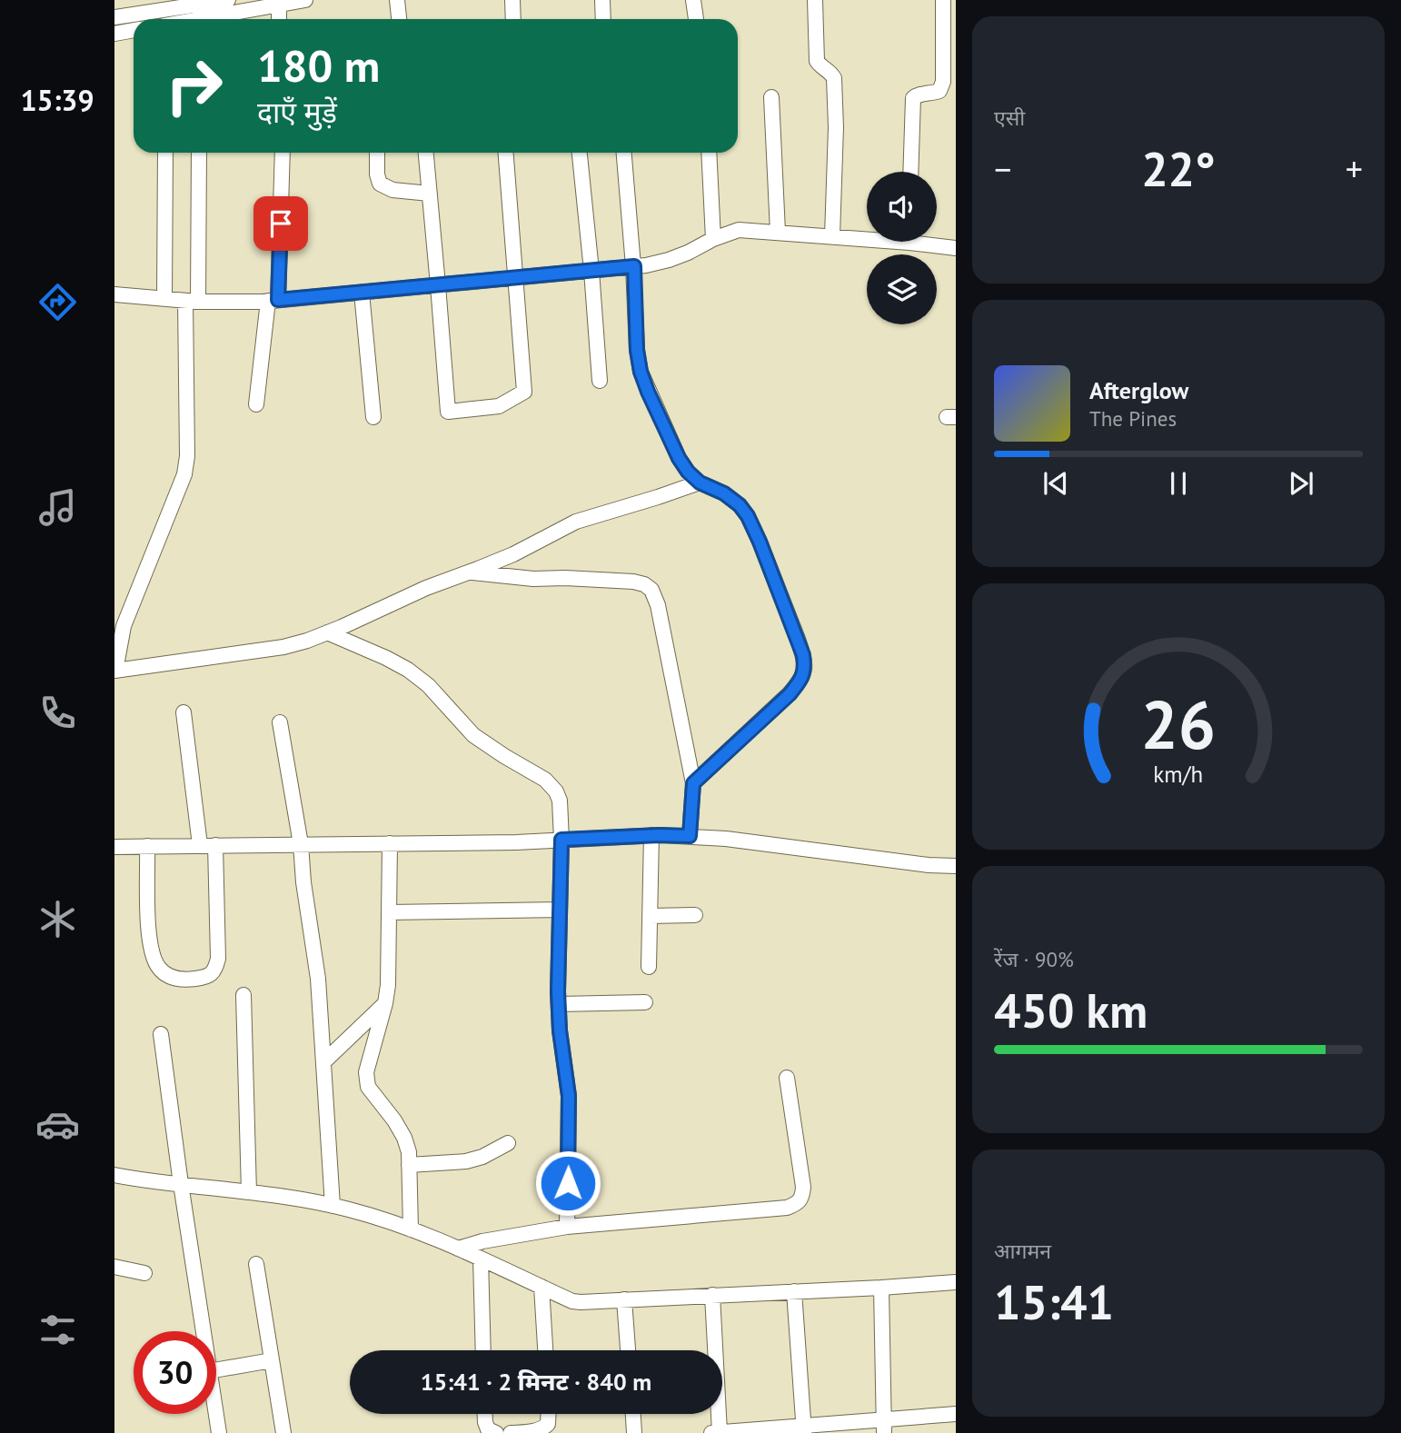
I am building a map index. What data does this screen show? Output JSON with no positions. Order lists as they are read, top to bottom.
{
  "page": {
    "tabs": "15:39",
    "tile": [
      "एसी",
      ["रेंज · 90%", "450 km"],
      ["आगमन", "15:41"]
    ],
    "turn": ["180 m", "दाएँ मुड़ें"],
    "heat": ["−", "22°", "+"],
    "song": ["Afterglow", "The Pines"],
    "limit": "30",
    "trip": "15:41 · 2 मिनट · 840 m",
    "gauge": ["26", "km/h"]
  }
}
